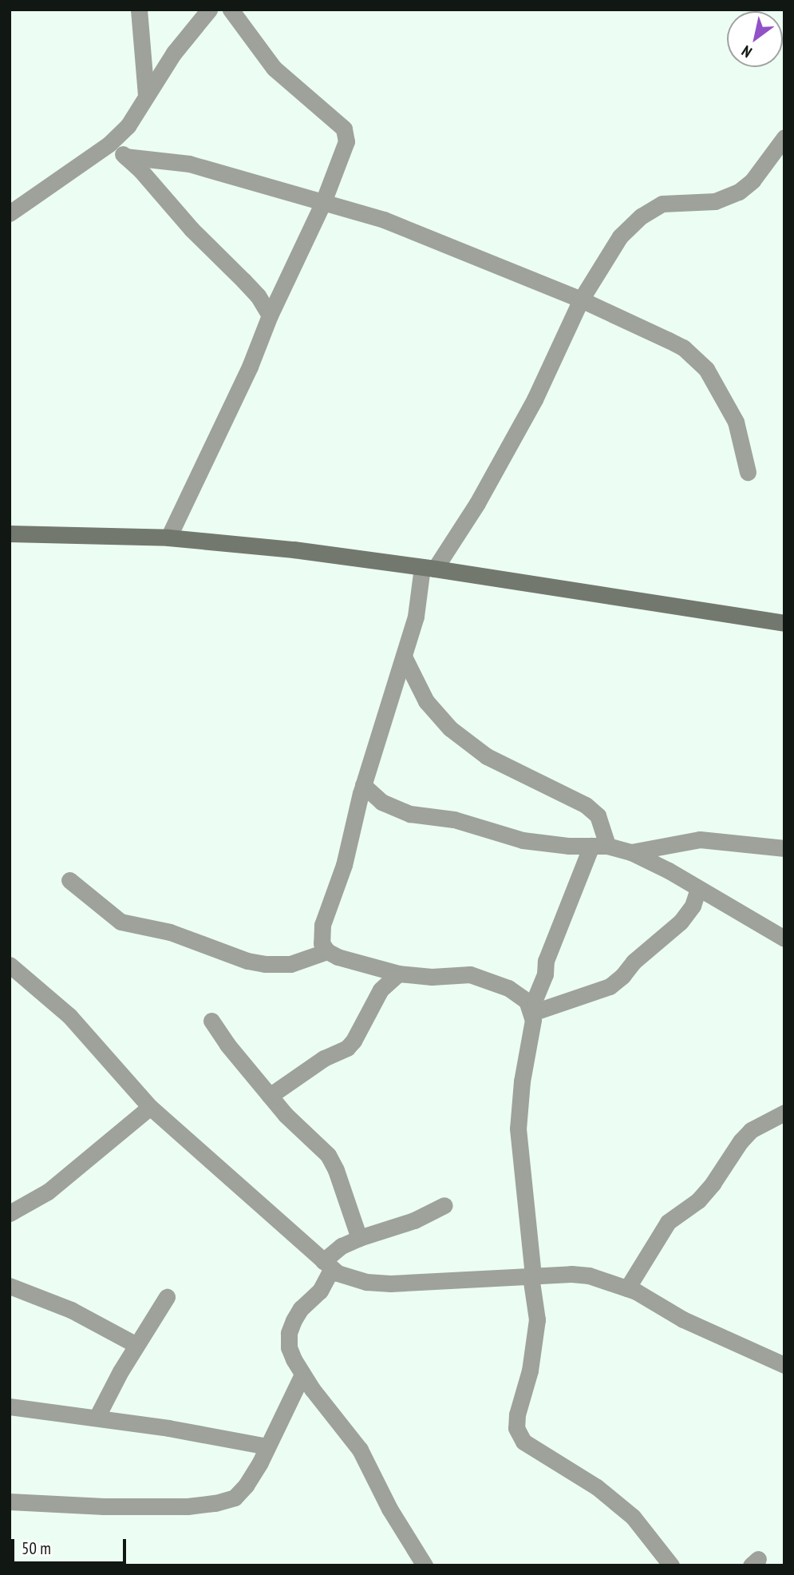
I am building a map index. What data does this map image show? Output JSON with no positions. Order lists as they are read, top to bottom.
{
  "scale_bar": "50 m",
  "north": "bottom left"
}
